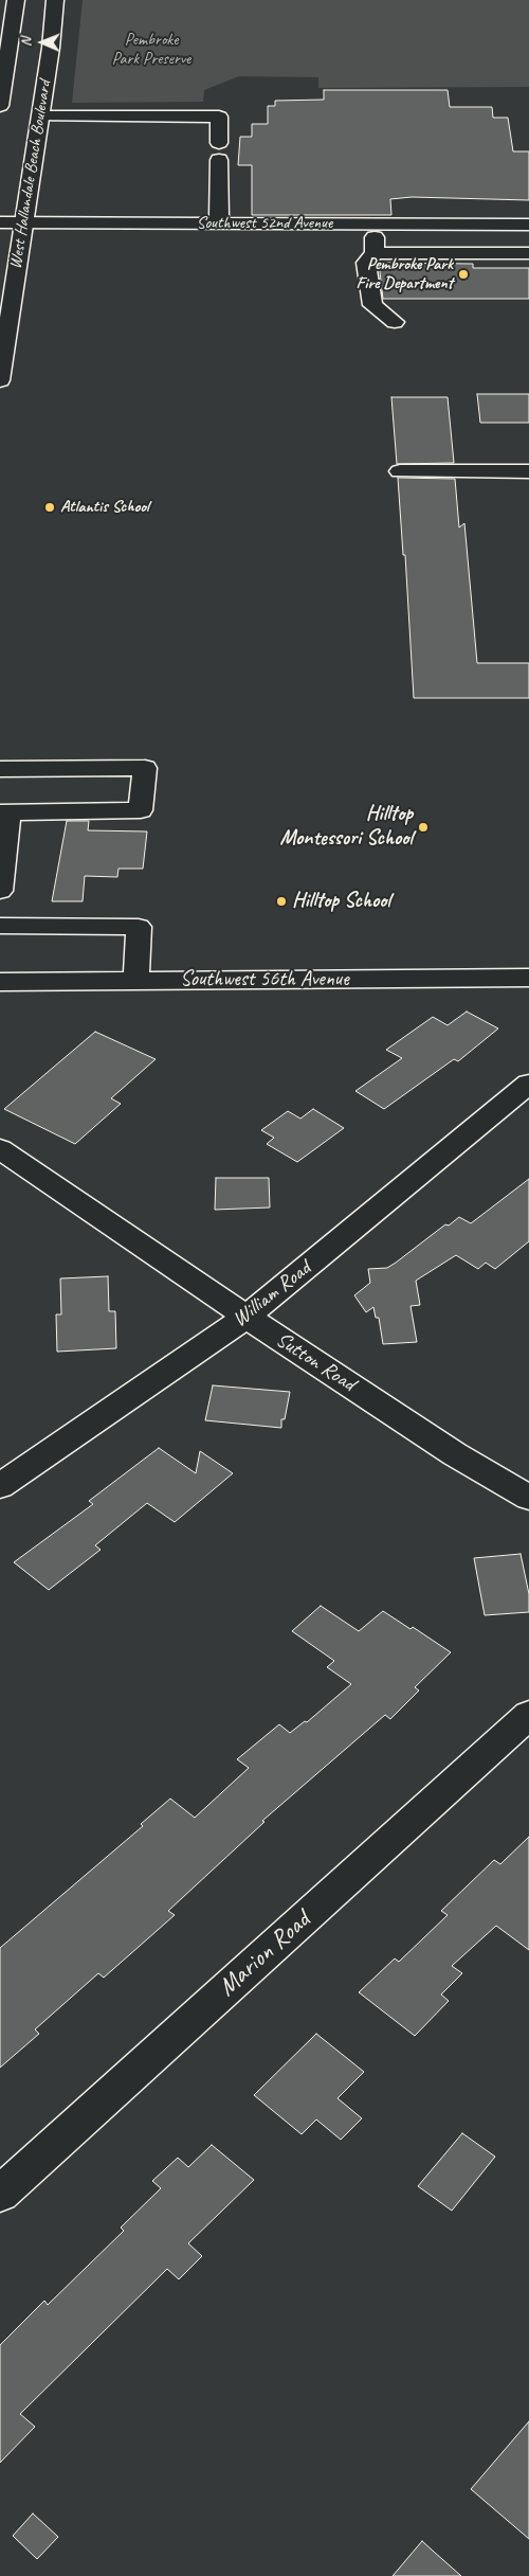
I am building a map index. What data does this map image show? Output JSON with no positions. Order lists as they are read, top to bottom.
{
  "streets": {
    "street": [
      "West Hallandale Beach Boulevard",
      "Southwest 52nd Avenue",
      "Southwest 56th Avenue",
      "William Road",
      "Sutton Road",
      "Marion Road"
    ]
  },
  "crossings": [
    ["West Hallandale Beach Boulevard", "Southwest 52nd Avenue"],
    ["William Road", "Sutton Road"]
  ],
  "parks": ["Pembroke Park Preserve"],
  "places": [
    "Pembroke Park Fire Department",
    "Atlantis School",
    "Hilltop Montessori School",
    "Hilltop School"
  ],
  "north": "left"
}
